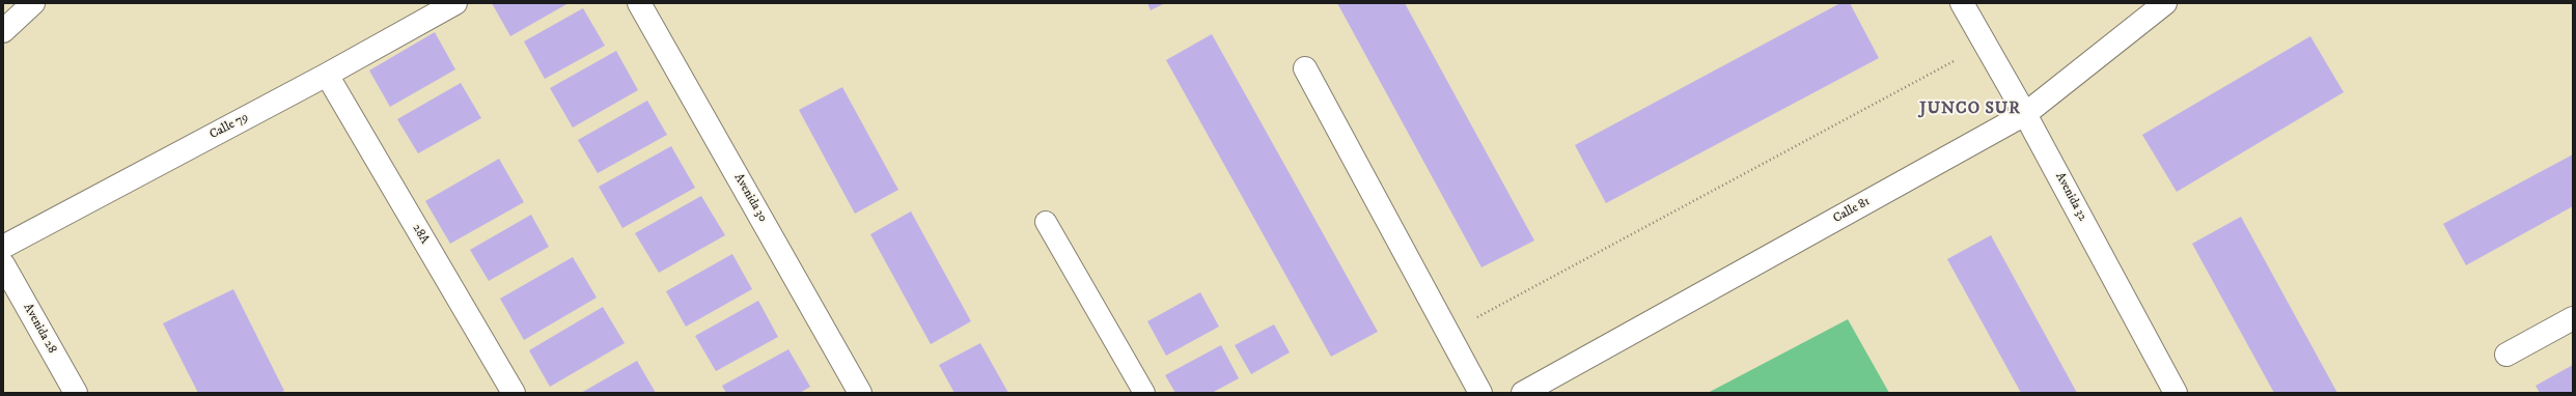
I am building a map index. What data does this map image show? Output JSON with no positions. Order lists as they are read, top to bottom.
{
  "streets": {
    "street": [
      "Calle 79",
      "Avenida 32",
      "Avenida 30",
      "Calle 81",
      "28A",
      "Avenida 28"
    ]
  },
  "crossings": [
    ["Calle 79", "28A"],
    ["Avenida 32", "Calle 81"]
  ],
  "districts": ["JUNCO SUR"]
}
